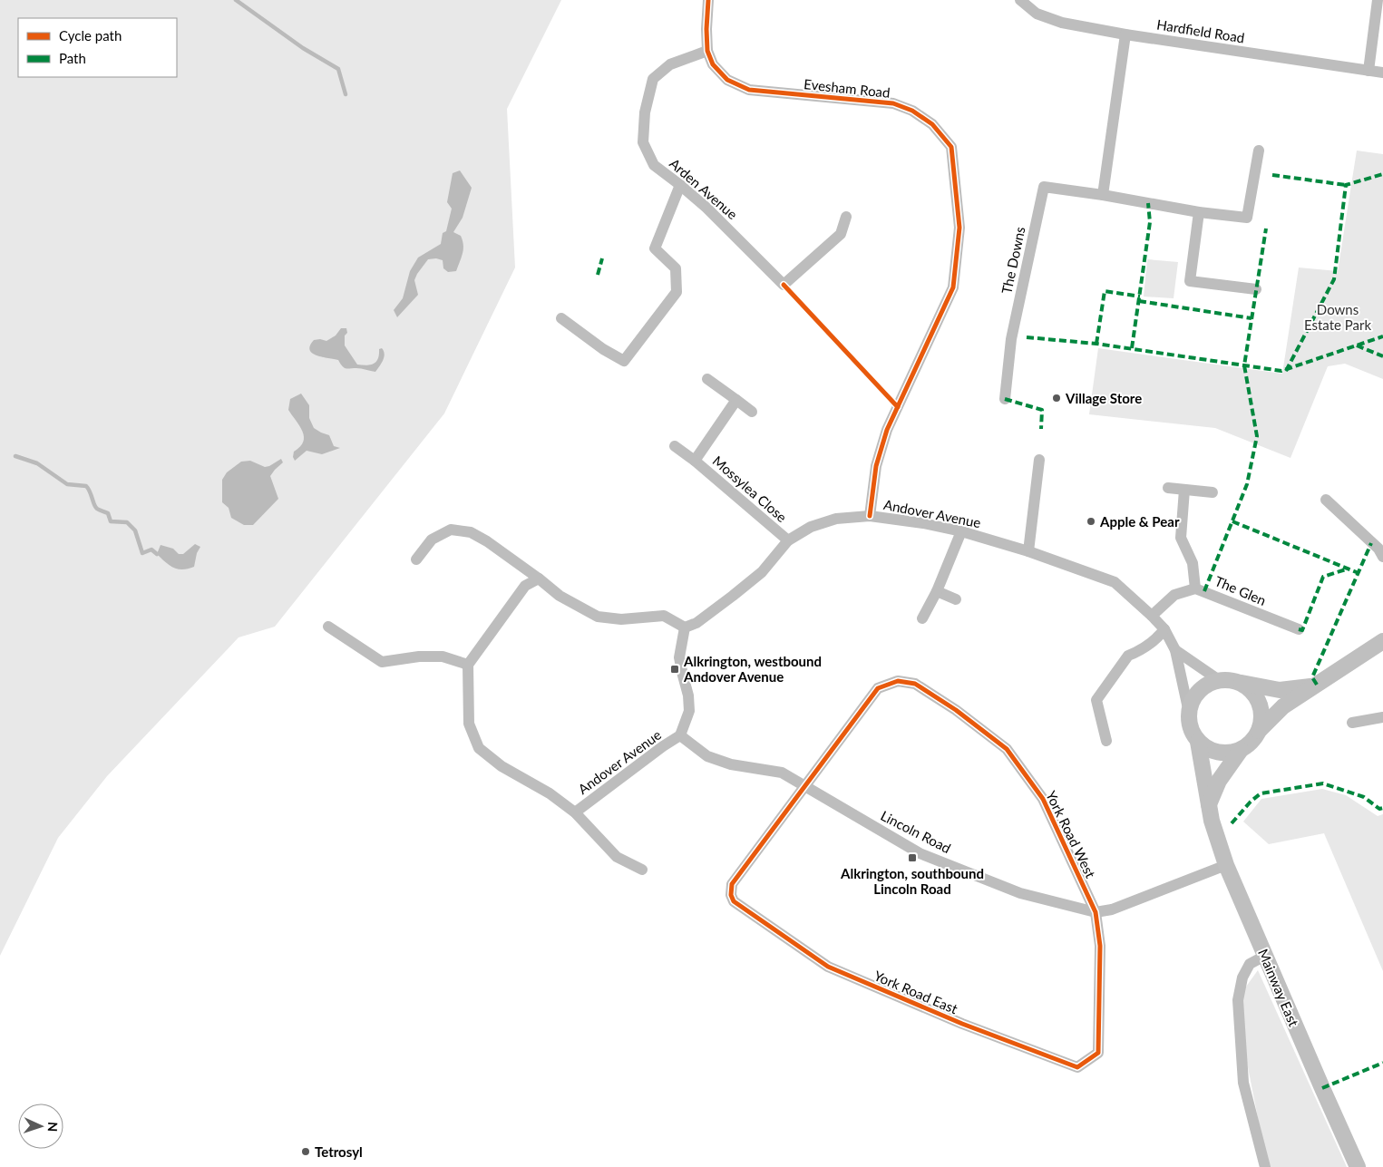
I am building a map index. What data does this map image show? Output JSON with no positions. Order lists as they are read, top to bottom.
{
  "streets": {
    "street": [
      "Hardfield Road",
      "Evesham Road",
      "Arden Avenue",
      "The Downs",
      "Mossylea Close",
      "Andover Avenue",
      "The Glen",
      "Lincoln Road",
      "York Road West",
      "Mainway East",
      "York Road East"
    ]
  },
  "crossings": [
    ["Evesham Road", "Arden Avenue"],
    ["Evesham Road", "Andover Avenue"],
    ["Mossylea Close", "Andover Avenue"],
    ["Andover Avenue", "The Glen"],
    ["Andover Avenue", "Lincoln Road"],
    ["Andover Avenue", "Mainway East"],
    ["Lincoln Road", "York Road West"],
    ["Lincoln Road", "Mainway East"],
    ["Lincoln Road", "York Road East"],
    ["York Road West", "York Road East"]
  ],
  "parks": ["Downs Estate Park"],
  "places": {
    "other": ["Village Store", "Apple & Pear", "Tetrosyl"],
    "transit": ["Alkrington, westbound Andover Avenue", "Alkrington, southbound Lincoln Road"]
  },
  "legend": ["Cycle path", "Path"],
  "north": "right"
}
